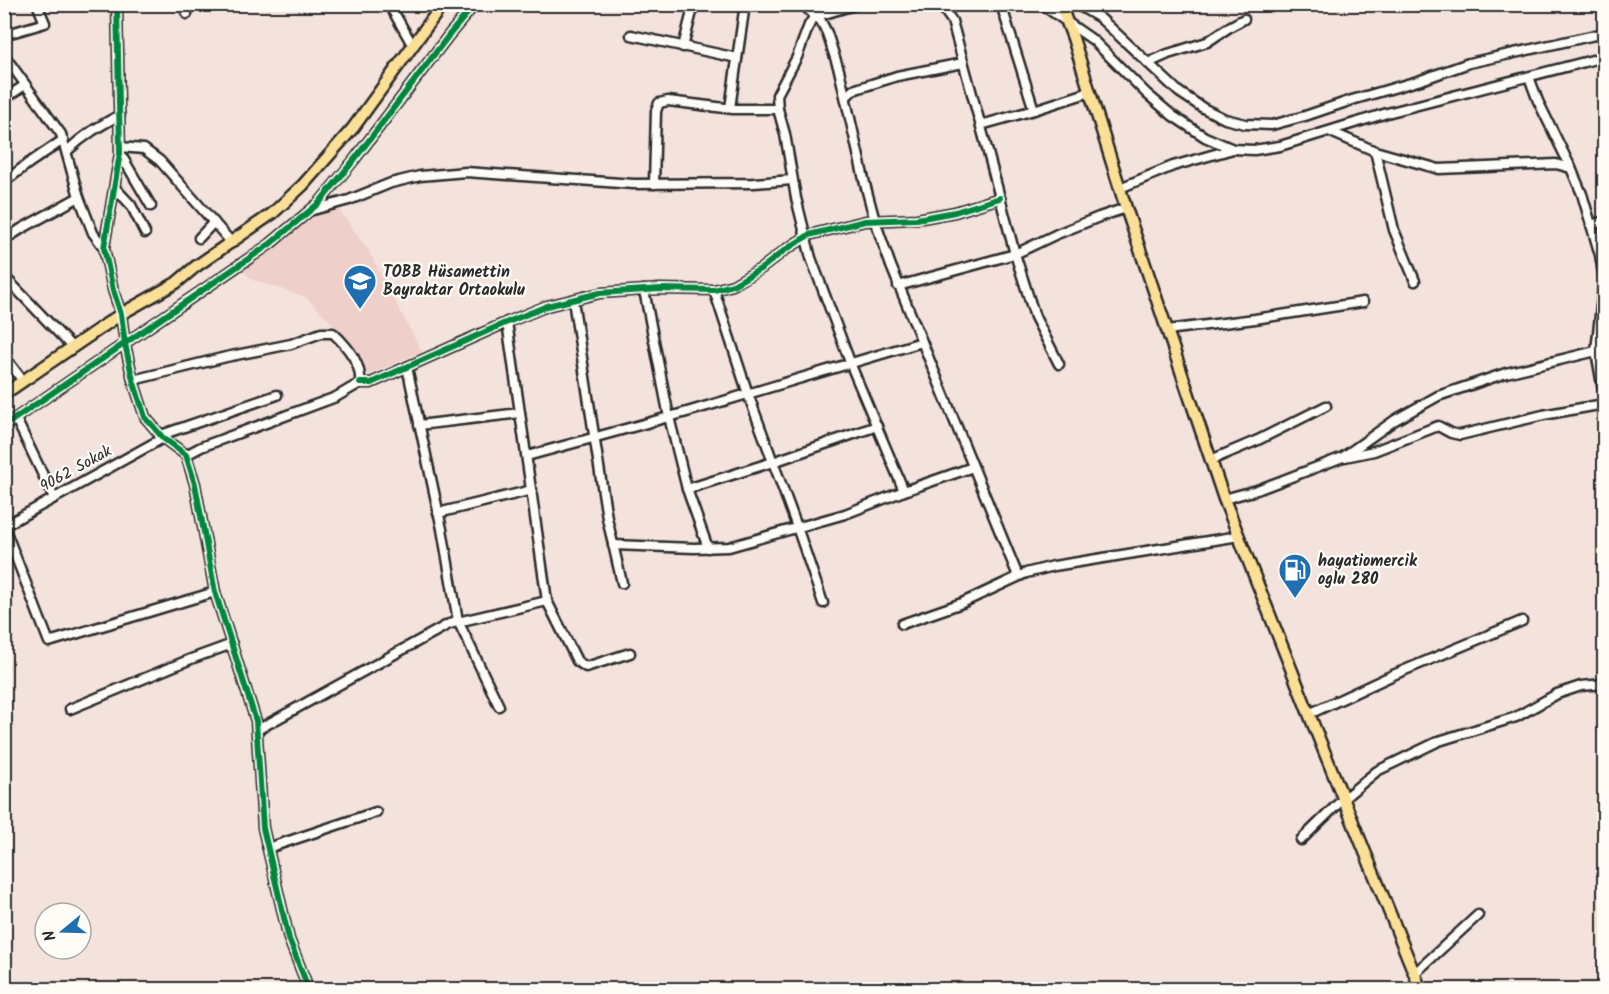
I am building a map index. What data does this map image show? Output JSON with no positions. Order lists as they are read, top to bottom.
{
  "streets": {
    "street": ["9062 Sokak"]
  },
  "places": {
    "school or university": ["TOBB Hüsamettin Bayraktar Ortaokulu"],
    "fuel station": ["hayatiomercik oglu 280"]
  },
  "north": "left"
}
